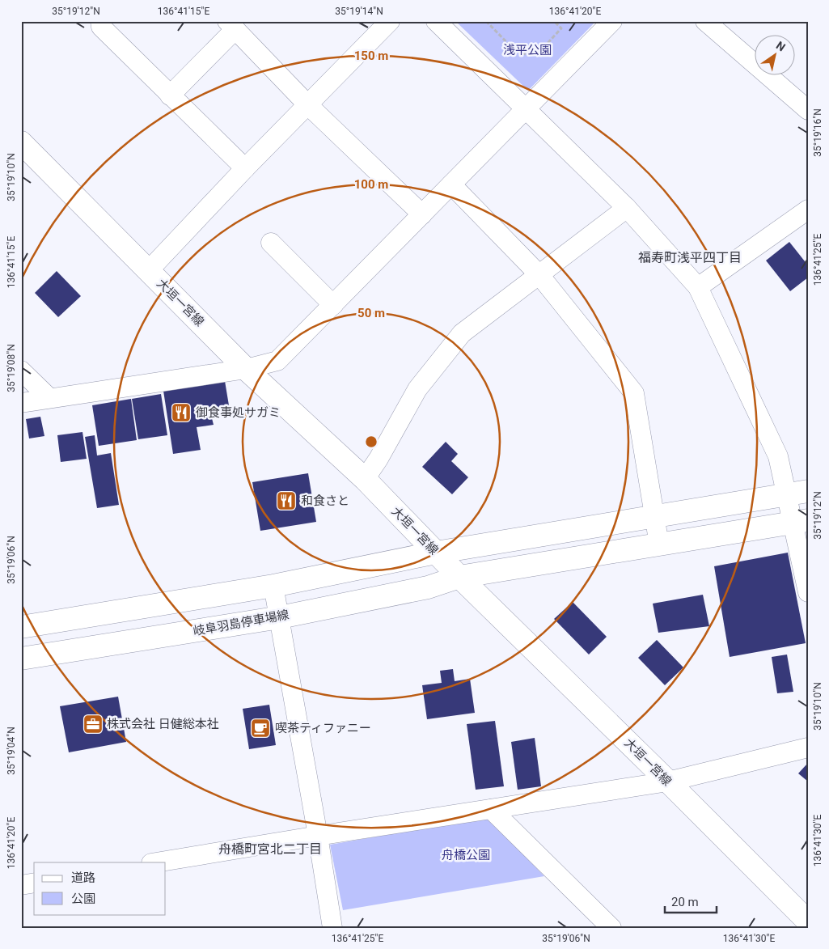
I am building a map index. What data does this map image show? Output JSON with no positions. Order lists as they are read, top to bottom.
{
  "streets": {
    "main road": ["大垣一宮線", "岐阜羽島停車場線"]
  },
  "crossings": [
    ["大垣一宮線", "岐阜羽島停車場線"]
  ],
  "districts": ["福寿町浅平四丁目", "舟橋町宮北二丁目"],
  "parks": ["浅平公園", "舟橋公園"],
  "places": {
    "restaurant": ["御食事処サガミ", "和食さと"],
    "office": ["株式会社 日健総本社"],
    "cafe": ["喫茶ティファニー"]
  },
  "legend": ["道路", "公園"],
  "scale_bar": "20 m",
  "north": "top right",
  "coordinates": [
    "35°19'12\"N",
    "136°41'15\"E",
    "35°19'14\"N",
    "136°41'20\"E",
    "35°19'16\"N",
    "35°19'10\"N",
    "136°41'25\"E",
    "35°19'08\"N",
    "35°19'06\"N",
    "35°19'04\"N",
    "136°41'30\"E"
  ],
  "rings": ["150 m", "100 m", "50 m"]
}
